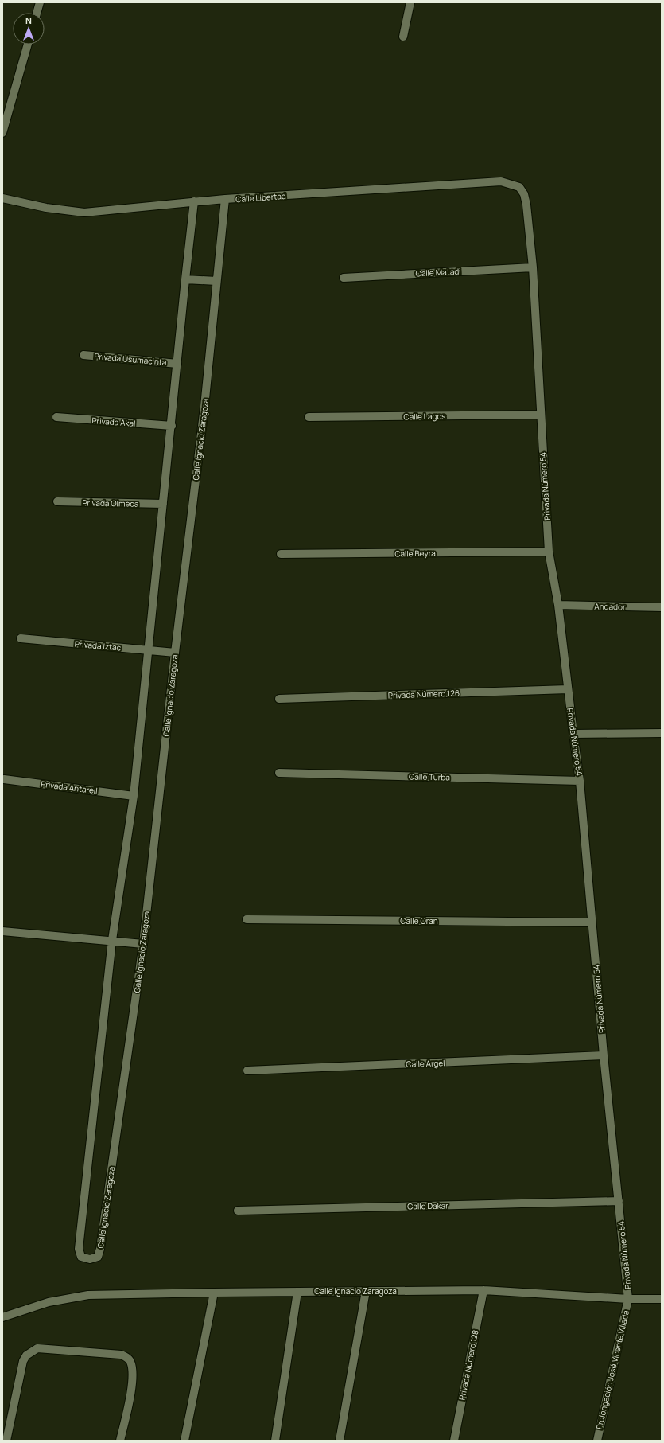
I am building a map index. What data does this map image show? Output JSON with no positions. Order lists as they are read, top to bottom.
{
  "streets": {
    "street": [
      "Calle Libertad",
      "Calle Matadi",
      "Privada Usumacinta",
      "Calle Lagos",
      "Privada Akal",
      "Calle Ignacio Zaragoza",
      "Privada Número 54",
      "Privada Olmeca",
      "Calle Beyra",
      "Andador",
      "Privada Iztac",
      "Privada Número 126",
      "Calle Turba",
      "Privada Antarell",
      "Calle Oran",
      "Calle Argel",
      "Calle Dakar",
      "Privada Número 128",
      "Prolongación José Vicente Villada"
    ]
  },
  "crossings": [
    ["Calle Libertad", "Calle Ignacio Zaragoza"],
    ["Calle Libertad", "Privada Número 54"],
    ["Calle Matadi", "Privada Número 54"],
    ["Privada Usumacinta", "Calle Ignacio Zaragoza"],
    ["Calle Lagos", "Privada Número 54"],
    ["Privada Akal", "Calle Ignacio Zaragoza"],
    ["Calle Ignacio Zaragoza", "Privada Número 54"],
    ["Calle Ignacio Zaragoza", "Privada Olmeca"],
    ["Calle Ignacio Zaragoza", "Privada Iztac"],
    ["Calle Ignacio Zaragoza", "Privada Antarell"],
    ["Calle Ignacio Zaragoza", "Privada Número 128"],
    ["Calle Ignacio Zaragoza", "Prolongación José Vicente Villada"],
    ["Privada Número 54", "Calle Beyra"],
    ["Privada Número 54", "Andador"],
    ["Privada Número 54", "Privada Número 126"],
    ["Privada Número 54", "Calle Turba"],
    ["Privada Número 54", "Calle Oran"],
    ["Privada Número 54", "Calle Argel"],
    ["Privada Número 54", "Calle Dakar"],
    ["Privada Número 54", "Prolongación José Vicente Villada"]
  ],
  "north": "top"
}
